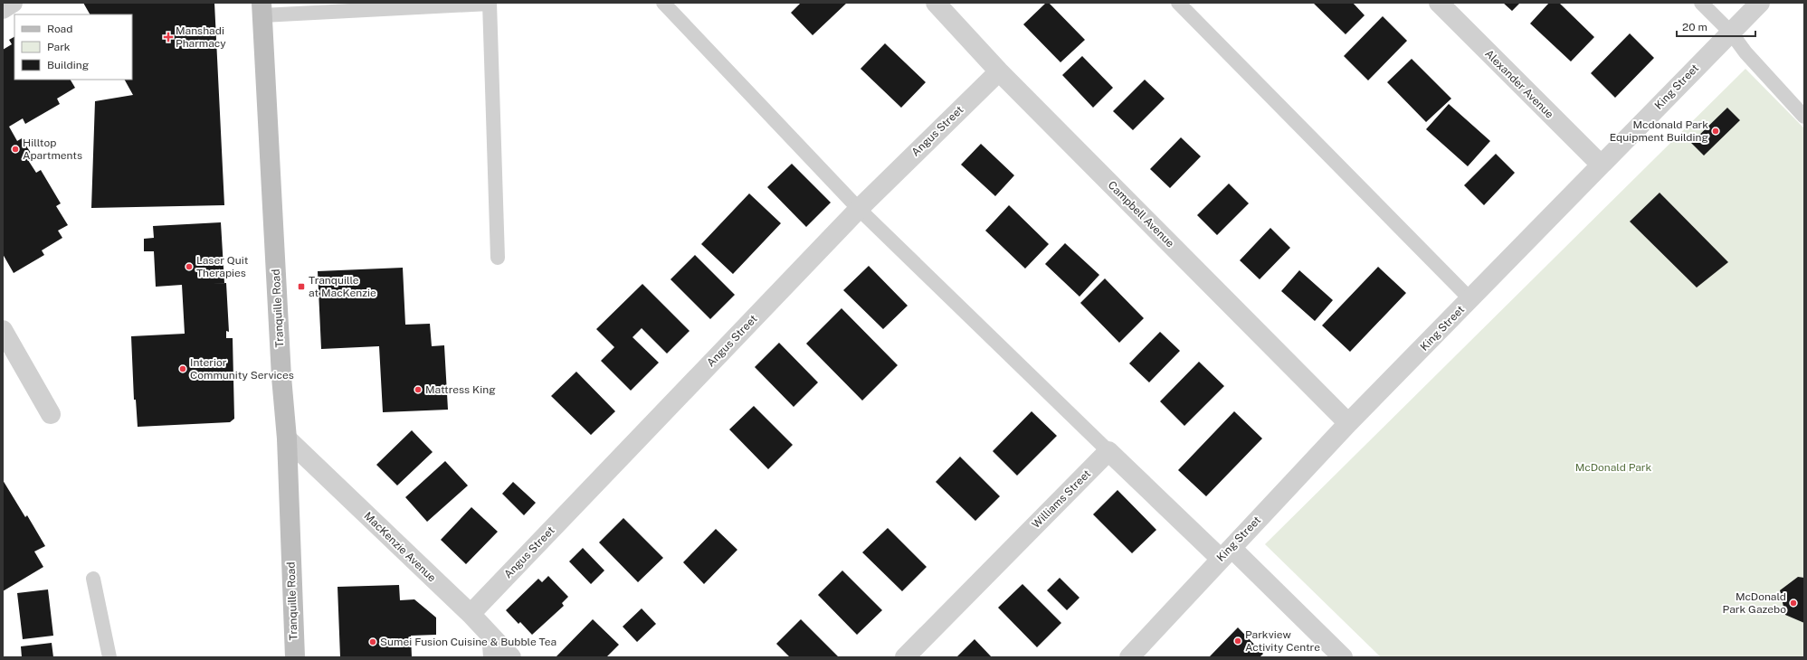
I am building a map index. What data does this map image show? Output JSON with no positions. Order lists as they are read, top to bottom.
{
  "streets": {
    "main road": ["Tranquille Road"],
    "street": [
      "Alexander Avenue",
      "King Street",
      "Angus Street",
      "Campbell Avenue",
      "Williams Street",
      "MacKenzie Avenue"
    ]
  },
  "crossings": [
    ["Alexander Avenue", "King Street"],
    ["King Street", "Campbell Avenue"],
    ["Angus Street", "Campbell Avenue"],
    ["Angus Street", "MacKenzie Avenue"],
    ["Tranquille Road", "MacKenzie Avenue"]
  ],
  "parks": ["McDonald Park"],
  "places": {
    "health": ["Manshadi Pharmacy"],
    "other": [
      "Mcdonald Park Equipment Building",
      "Hilltop Apartments",
      "Laser Quit Therapies",
      "Interior Community Services",
      "Mattress King",
      "McDonald Park Gazebo",
      "Parkview Activity Centre",
      "Sumei Fusion Cuisine & Bubble Tea"
    ],
    "transit": ["Tranquille at MacKenzie"]
  },
  "legend": ["Road", "Park", "Building"],
  "scale_bar": "20 m"
}
